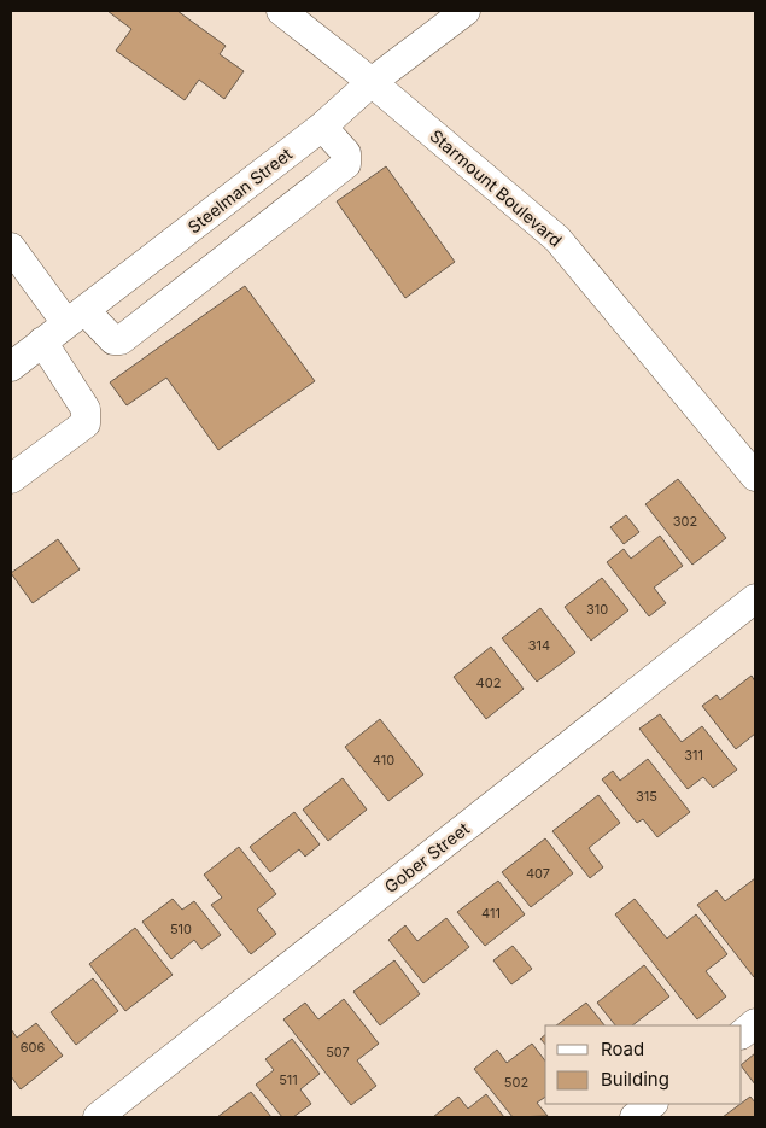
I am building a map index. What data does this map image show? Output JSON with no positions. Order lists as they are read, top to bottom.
{
  "streets": {
    "street": ["Starmount Boulevard", "Steelman Street", "Gober Street"]
  },
  "crossings": [
    ["Starmount Boulevard", "Steelman Street"]
  ],
  "house_numbers": [
    "302",
    "310",
    "314",
    "402",
    "311",
    "410",
    "315",
    "407",
    "411",
    "510",
    "606",
    "507",
    "511",
    "502"
  ],
  "legend": ["Road", "Building"]
}
